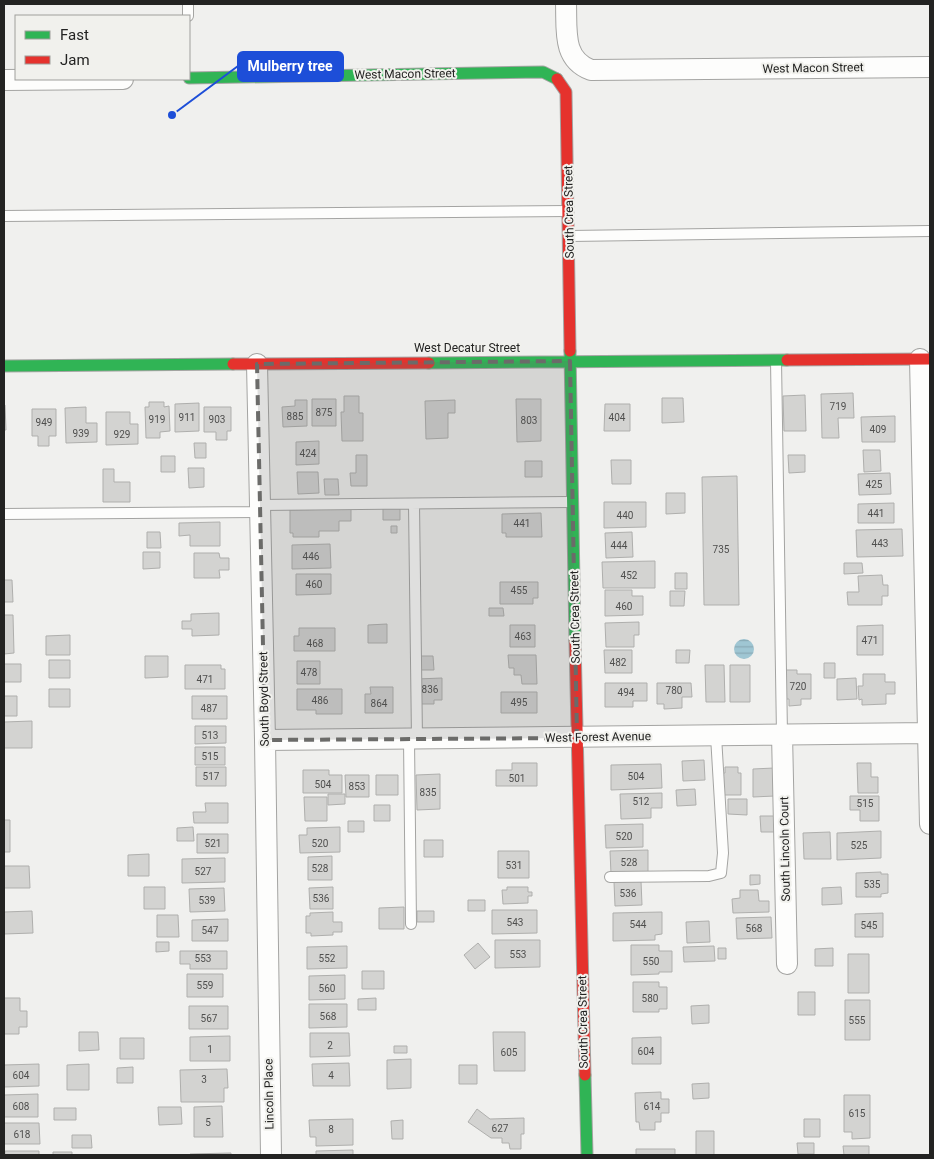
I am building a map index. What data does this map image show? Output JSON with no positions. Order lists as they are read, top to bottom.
{
  "streets": {
    "street": [
      "West Macon Street",
      "South Crea Street",
      "West Decatur Street",
      "South Boyd Street",
      "West Forest Avenue",
      "South Lincoln Court",
      "Lincoln Place"
    ]
  },
  "crossings": [
    ["West Macon Street", "South Crea Street"],
    ["South Crea Street", "West Decatur Street"],
    ["South Crea Street", "West Forest Avenue"],
    ["West Decatur Street", "South Boyd Street"],
    ["South Boyd Street", "West Forest Avenue"],
    ["South Boyd Street", "Lincoln Place"],
    ["West Forest Avenue", "South Lincoln Court"]
  ],
  "places": ["Mulberry tree"],
  "house_numbers": [
    "719",
    "875",
    "885",
    "911",
    "404",
    "919",
    "903",
    "803",
    "949",
    "409",
    "939",
    "929",
    "424",
    "425",
    "441",
    "440",
    "441",
    "443",
    "444",
    "735",
    "446",
    "452",
    "460",
    "455",
    "460",
    "463",
    "471",
    "468",
    "482",
    "478",
    "471",
    "720",
    "836",
    "780",
    "494",
    "486",
    "495",
    "864",
    "487",
    "513",
    "515",
    "517",
    "504",
    "501",
    "504",
    "853",
    "835",
    "512",
    "515",
    "520",
    "521",
    "520",
    "525",
    "528",
    "531",
    "528",
    "527",
    "535",
    "536",
    "536",
    "539",
    "543",
    "544",
    "545",
    "568",
    "547",
    "553",
    "553",
    "552",
    "550",
    "559",
    "560",
    "580",
    "568",
    "567",
    "555",
    "2",
    "1",
    "604",
    "605",
    "604",
    "4",
    "3",
    "608",
    "614",
    "615",
    "5",
    "627",
    "8",
    "618"
  ],
  "legend": ["Fast", "Jam"]
}
